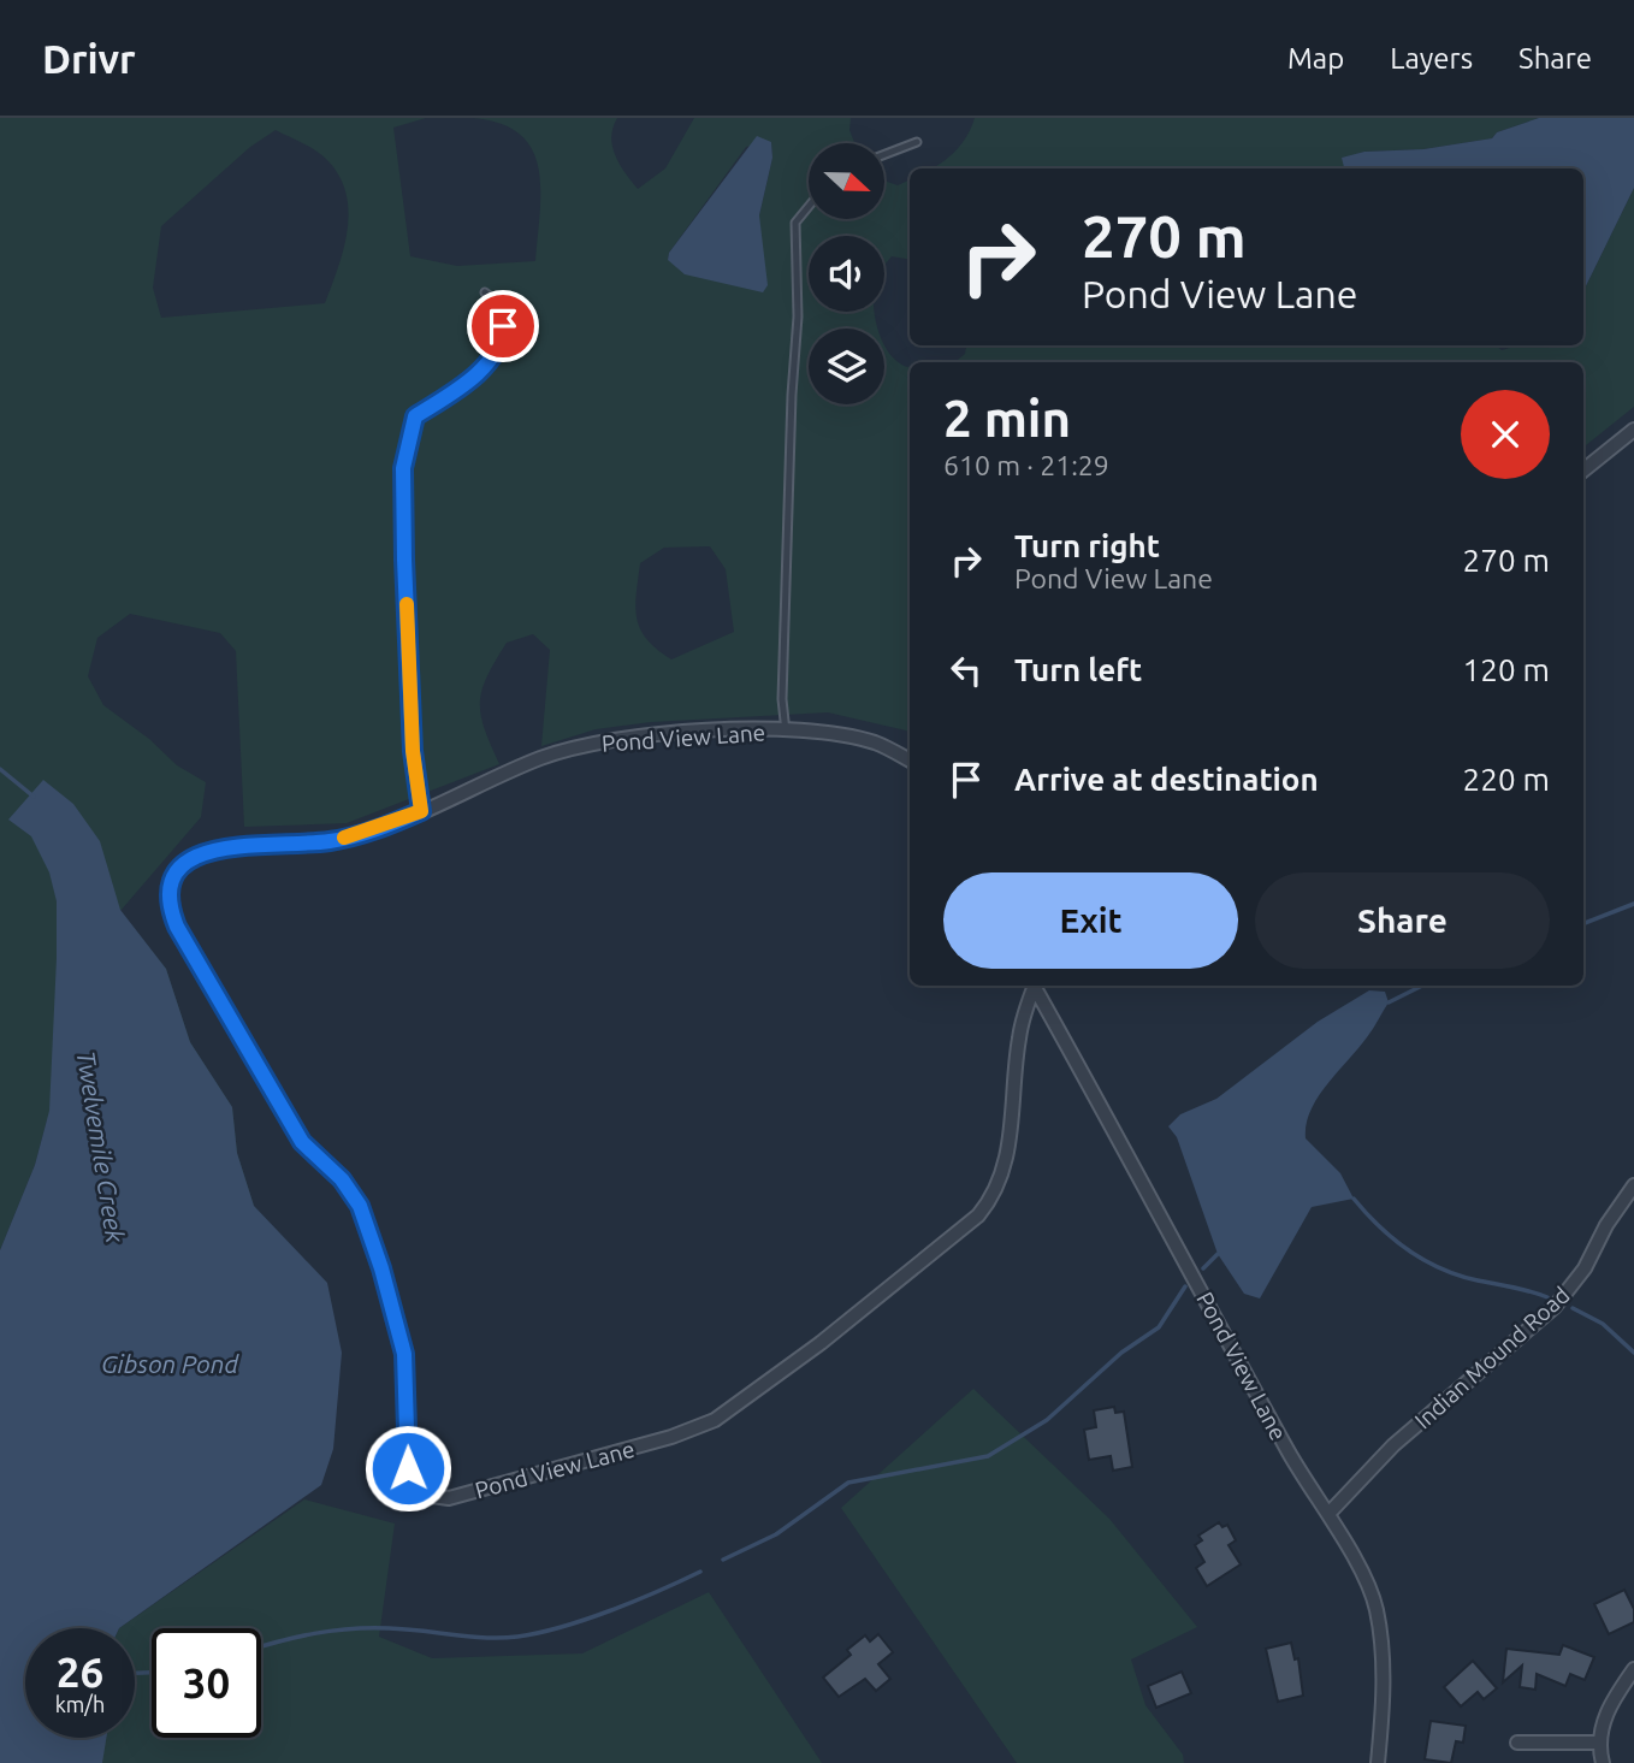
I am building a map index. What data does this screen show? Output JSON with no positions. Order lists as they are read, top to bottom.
{
  "streets": {
    "street": ["Pond View Lane", "Indian Mound Road"]
  },
  "crossings": [
    ["Pond View Lane", "Indian Mound Road"]
  ],
  "water": ["Twelvemile Creek", "Gibson Pond"],
  "north": "right",
  "page": {
    "header": "Drivr",
    "nav": ["Map", "Layers", "Share"],
    "turn": ["270 m", "Pond View Lane"],
    "heading": ["2 min", "610 m · 21:29"],
    "list": [
      {
        "name": "Turn right",
        "note": "Pond View Lane",
        "value": "270 m"
      },
      {
        "name": "Turn left",
        "value": "120 m"
      },
      {
        "name": "Arrive at destination",
        "value": "220 m"
      }
    ],
    "buttons": ["Exit", "Share"],
    "speed": "26 km/h",
    "limit": "30"
  }
}
